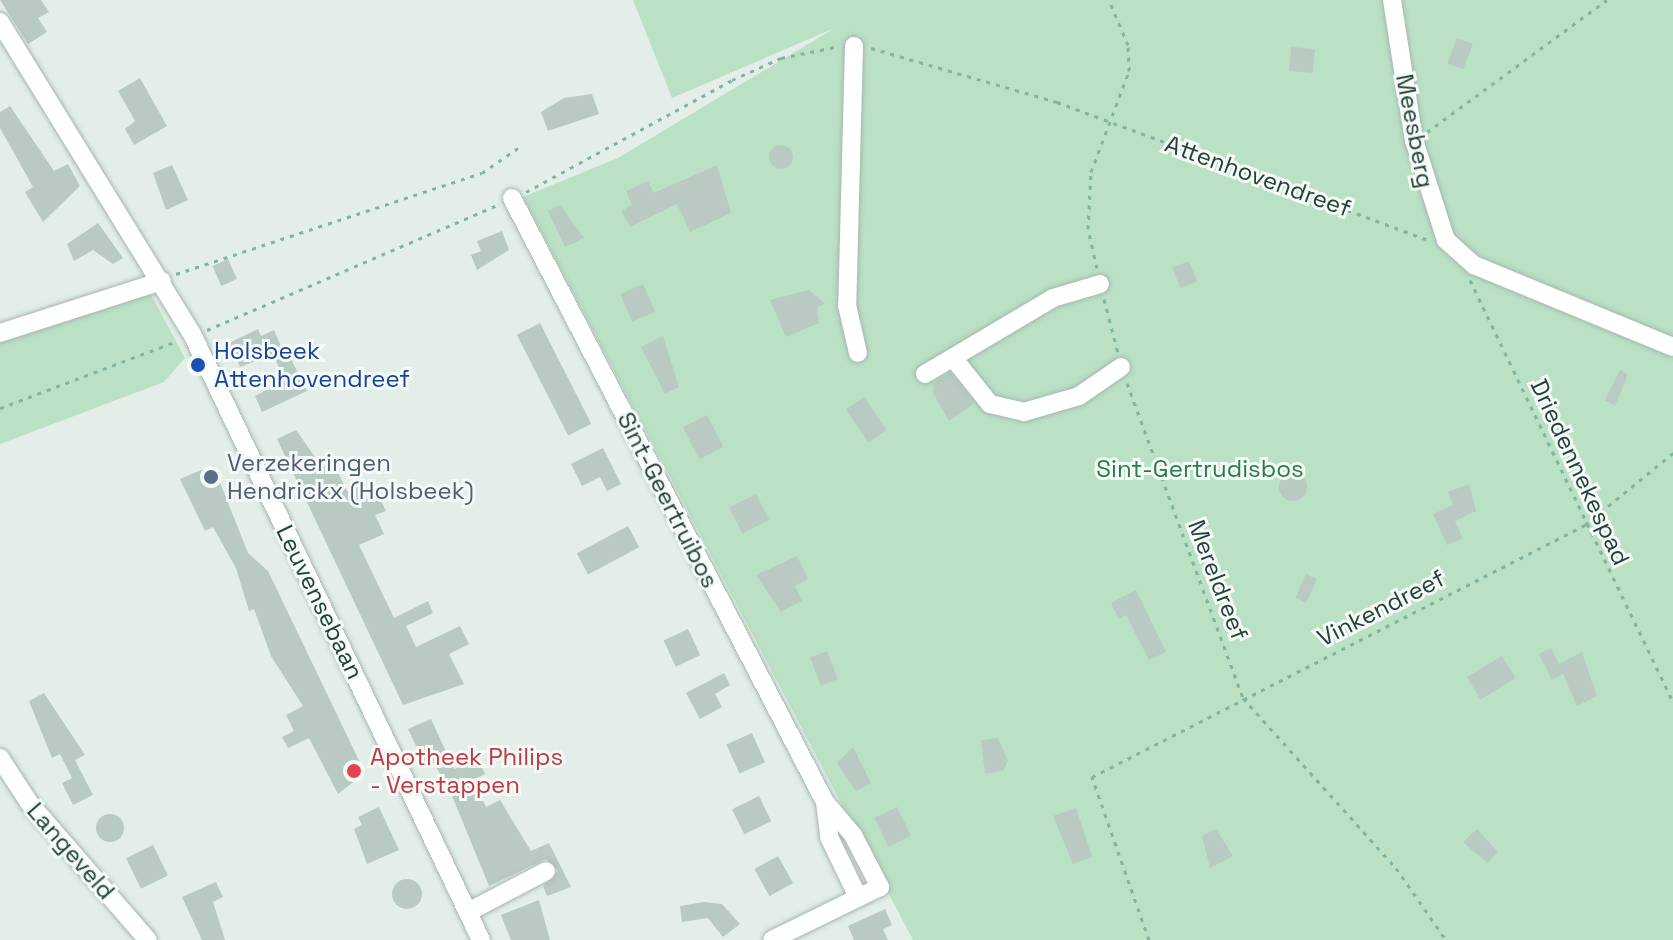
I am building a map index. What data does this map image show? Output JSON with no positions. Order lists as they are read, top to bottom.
{
  "streets": {
    "street": [
      "Meesberg",
      "Sint-Geertruibos",
      "Leuvensebaan",
      "Langeveld"
    ],
    "path": [
      "Attenhovendreef",
      "Driedennekespad",
      "Mereldreef",
      "Vinkendreef"
    ]
  },
  "crossings": [
    ["Meesberg", "Attenhovendreef"],
    ["Meesberg", "Driedennekespad"],
    ["Attenhovendreef", "Driedennekespad"],
    ["Attenhovendreef", "Mereldreef"],
    ["Driedennekespad", "Vinkendreef"],
    ["Mereldreef", "Vinkendreef"]
  ],
  "parks": ["Sint-Gertrudisbos"],
  "places": ["Holsbeek Attenhovendreef", "Verzekeringen Hendrickx (Holsbeek)", "Apotheek Philips - Verstappen"]
}
